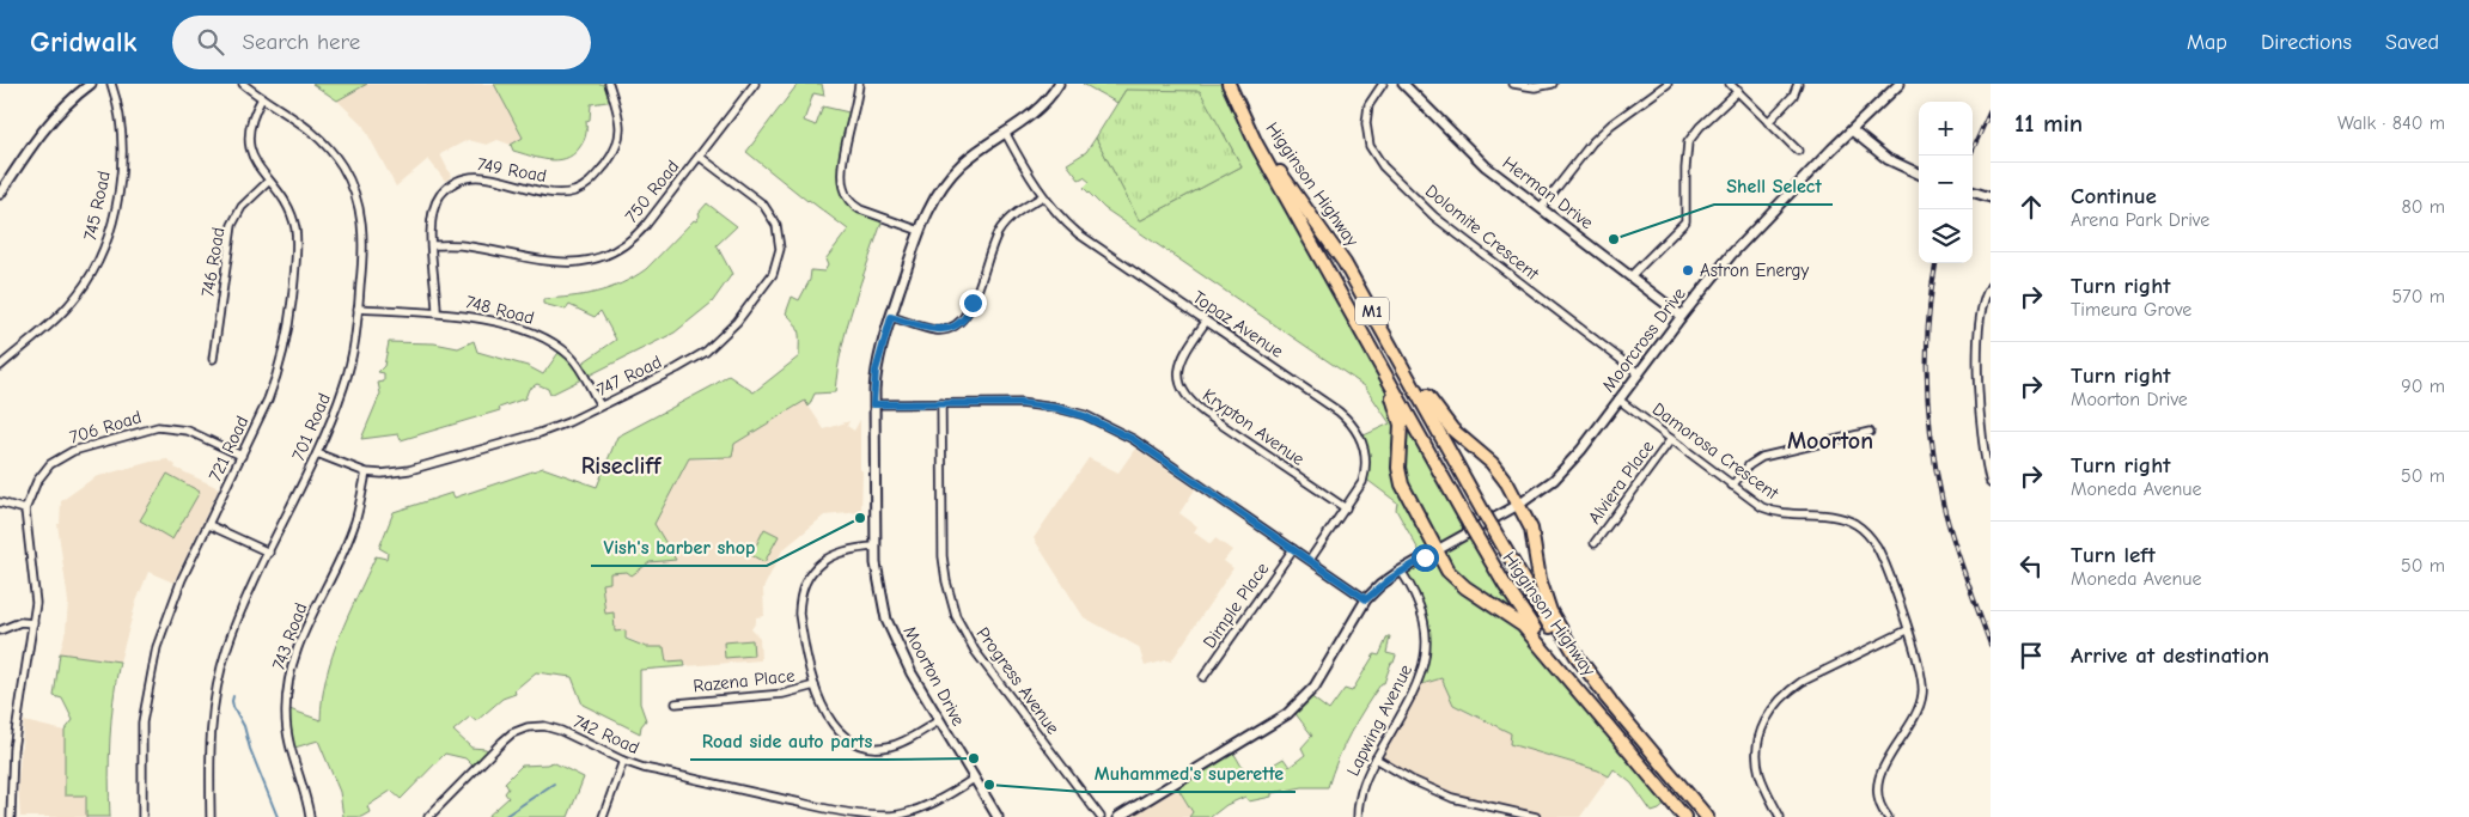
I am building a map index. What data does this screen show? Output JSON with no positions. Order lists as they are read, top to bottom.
{
  "streets": {
    "highway": ["Higginson Highway", "M1"],
    "street": [
      "749 Road",
      "750 Road",
      "Herman Drive",
      "745 Road",
      "Dolomite Crescent",
      "746 Road",
      "748 Road",
      "Topaz Avenue",
      "Moorcross Drive",
      "747 Road",
      "706 Road",
      "701 Road",
      "Krypton Avenue",
      "721 Road",
      "Damorosa Crescent",
      "Alviera Place",
      "Dimple Place",
      "743 Road",
      "Moorton Drive",
      "Razena Place",
      "Progress Avenue",
      "Lapwing Avenue",
      "742 Road"
    ]
  },
  "crossings": [
    ["749 Road", "750 Road"],
    ["749 Road", "748 Road"],
    ["Higginson Highway", "M1"],
    ["Higginson Highway", "Moorcross Drive"],
    ["750 Road", "747 Road"],
    ["Herman Drive", "Moorcross Drive"],
    ["Dolomite Crescent", "Moorcross Drive"],
    ["746 Road", "721 Road"],
    ["748 Road", "747 Road"],
    ["748 Road", "701 Road"],
    ["Topaz Avenue", "Krypton Avenue"],
    ["Topaz Avenue", "Moorton Drive"],
    ["Moorcross Drive", "Damorosa Crescent"],
    ["Moorcross Drive", "Lapwing Avenue"],
    ["747 Road", "701 Road"],
    ["747 Road", "743 Road"],
    ["706 Road", "721 Road"],
    ["701 Road", "721 Road"],
    ["Damorosa Crescent", "Alviera Place"],
    ["Moorton Drive", "742 Road"]
  ],
  "districts": ["Moorton", "Risecliff"],
  "places": [
    "Shell Select",
    "Astron Energy",
    "Vish's barber shop",
    "Road side auto parts",
    "Muhammed's superette"
  ],
  "page": {
    "header": "Gridwalk",
    "search": "Search here",
    "nav": ["Map", "Directions", "Saved"],
    "heading": ["11 min", "Walk · 840 m"],
    "map_buttons": ["+", "−"],
    "list": [
      ["Continue", "Arena Park Drive", "80 m"],
      ["Turn right", "Timeura Grove", "570 m"],
      ["Turn right", "Moorton Drive", "90 m"],
      ["Turn right", "Moneda Avenue", "50 m"],
      ["Turn left", "Moneda Avenue", "50 m"],
      "Arrive at destination"
    ]
  }
}
